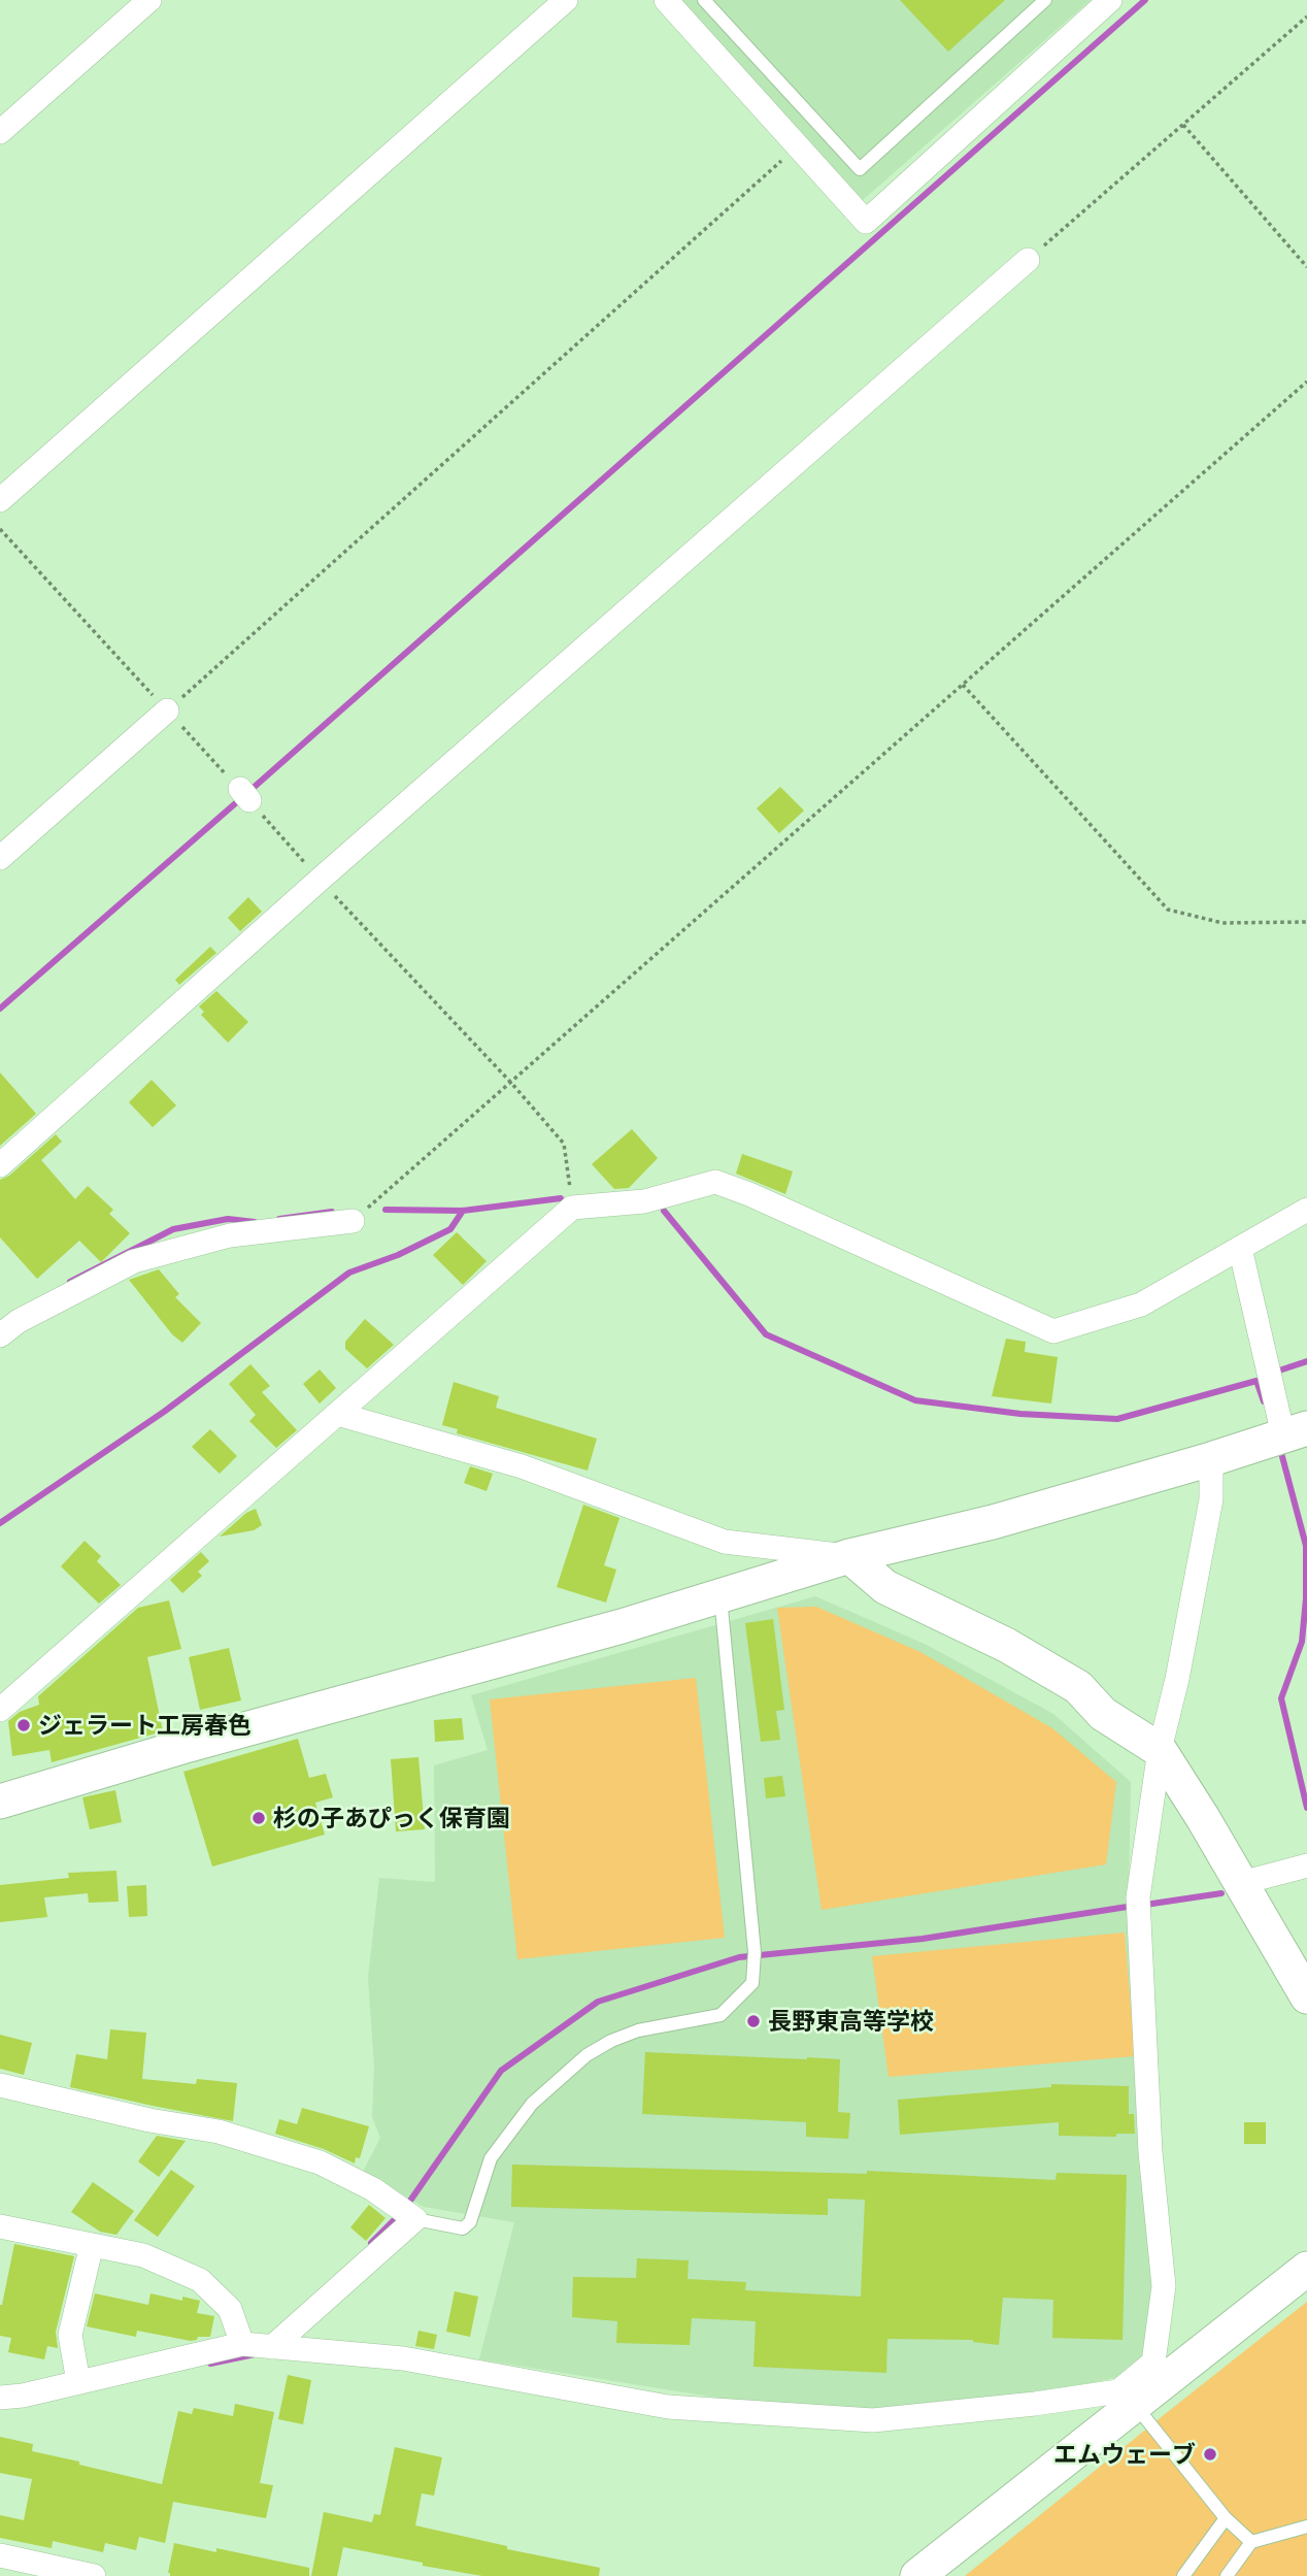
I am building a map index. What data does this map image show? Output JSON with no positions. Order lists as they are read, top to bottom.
{
  "places": [
    "ジェラート工房春色",
    "杉の子あぴっく保育園",
    "長野東高等学校",
    "エムウェーブ"
  ]
}
